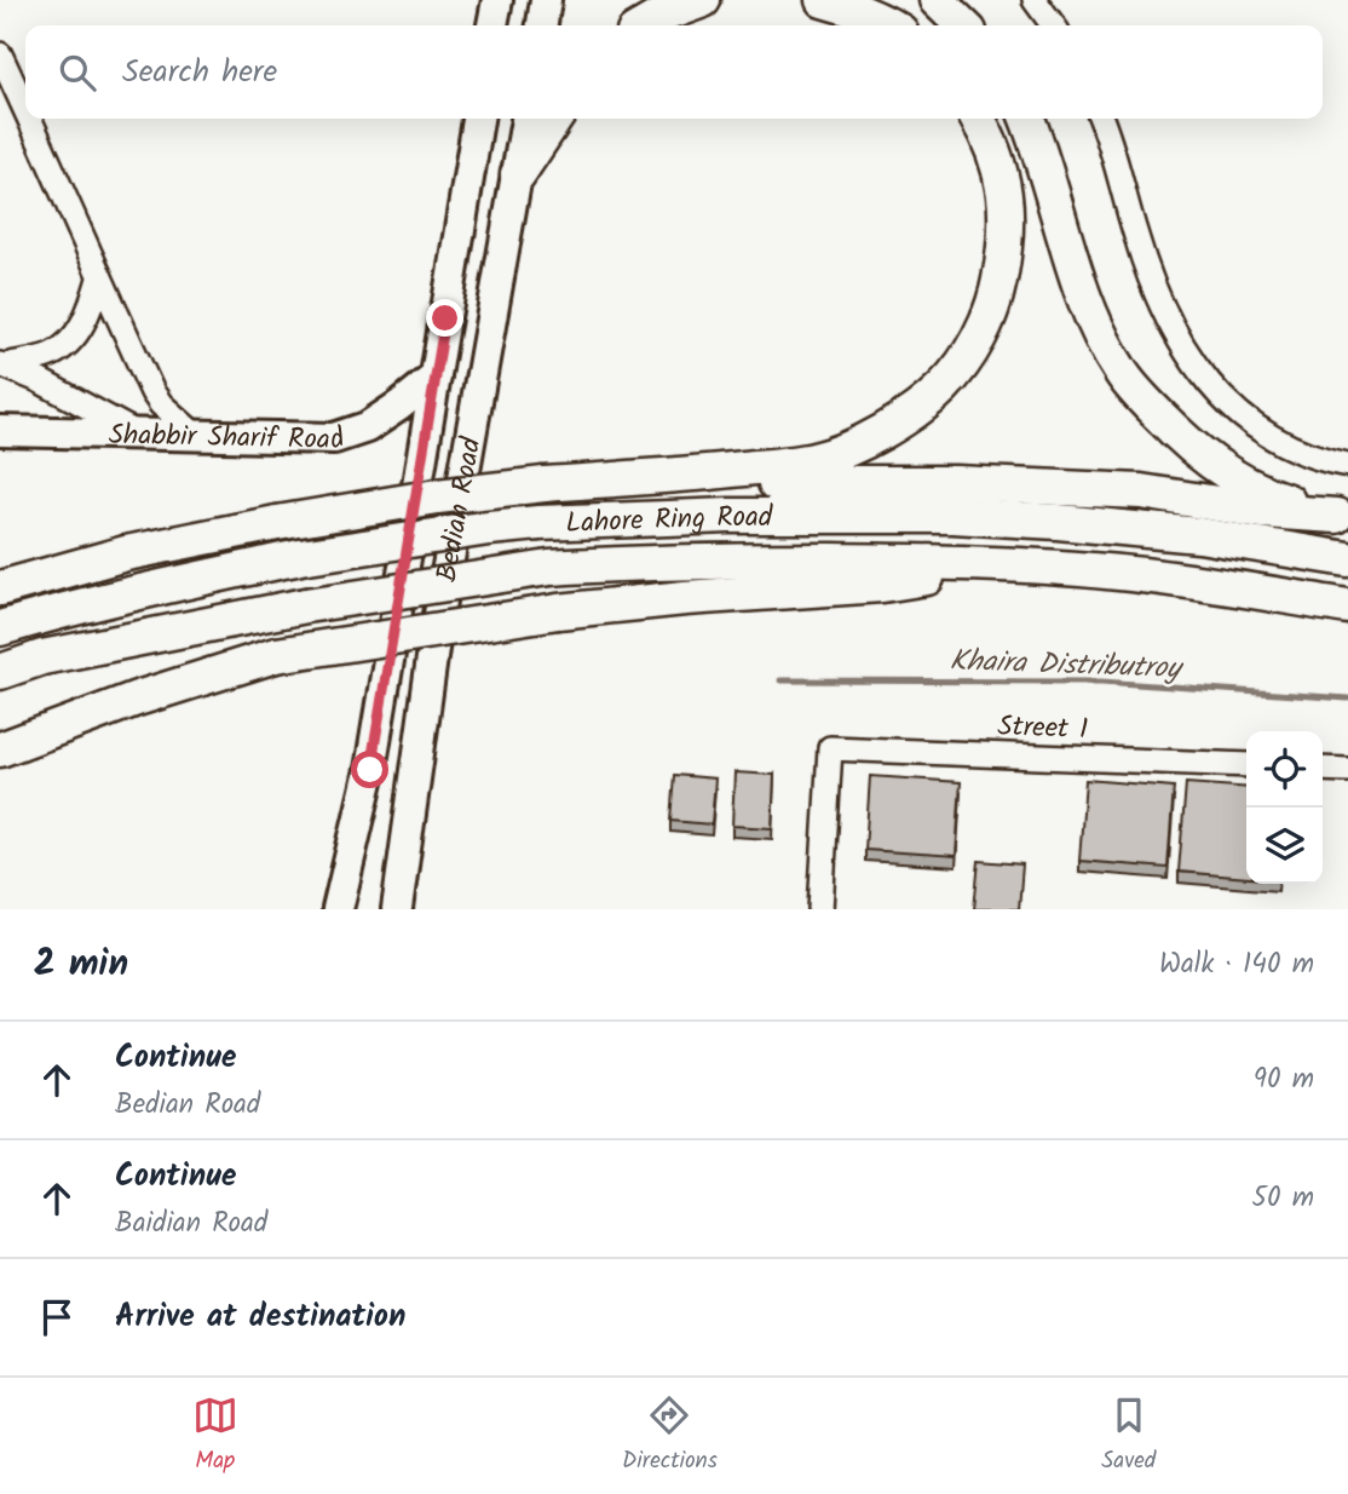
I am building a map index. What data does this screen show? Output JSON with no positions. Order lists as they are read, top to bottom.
{
  "streets": {
    "highway": ["Lahore Ring Road"],
    "main road": ["Shabbir Sharif Road", "Bedian Road"],
    "street": ["Street 1"]
  },
  "crossings": [
    ["Shabbir Sharif Road", "Bedian Road"]
  ],
  "water": ["Khaira Distributroy"],
  "page": {
    "search": "Search here",
    "heading": ["2 min", "Walk · 140 m"],
    "list": [
      ["Continue", "Bedian Road", "90 m"],
      ["Continue", "Baidian Road", "50 m"],
      "Arrive at destination"
    ],
    "nav": ["Map", "Directions", "Saved"]
  }
}
